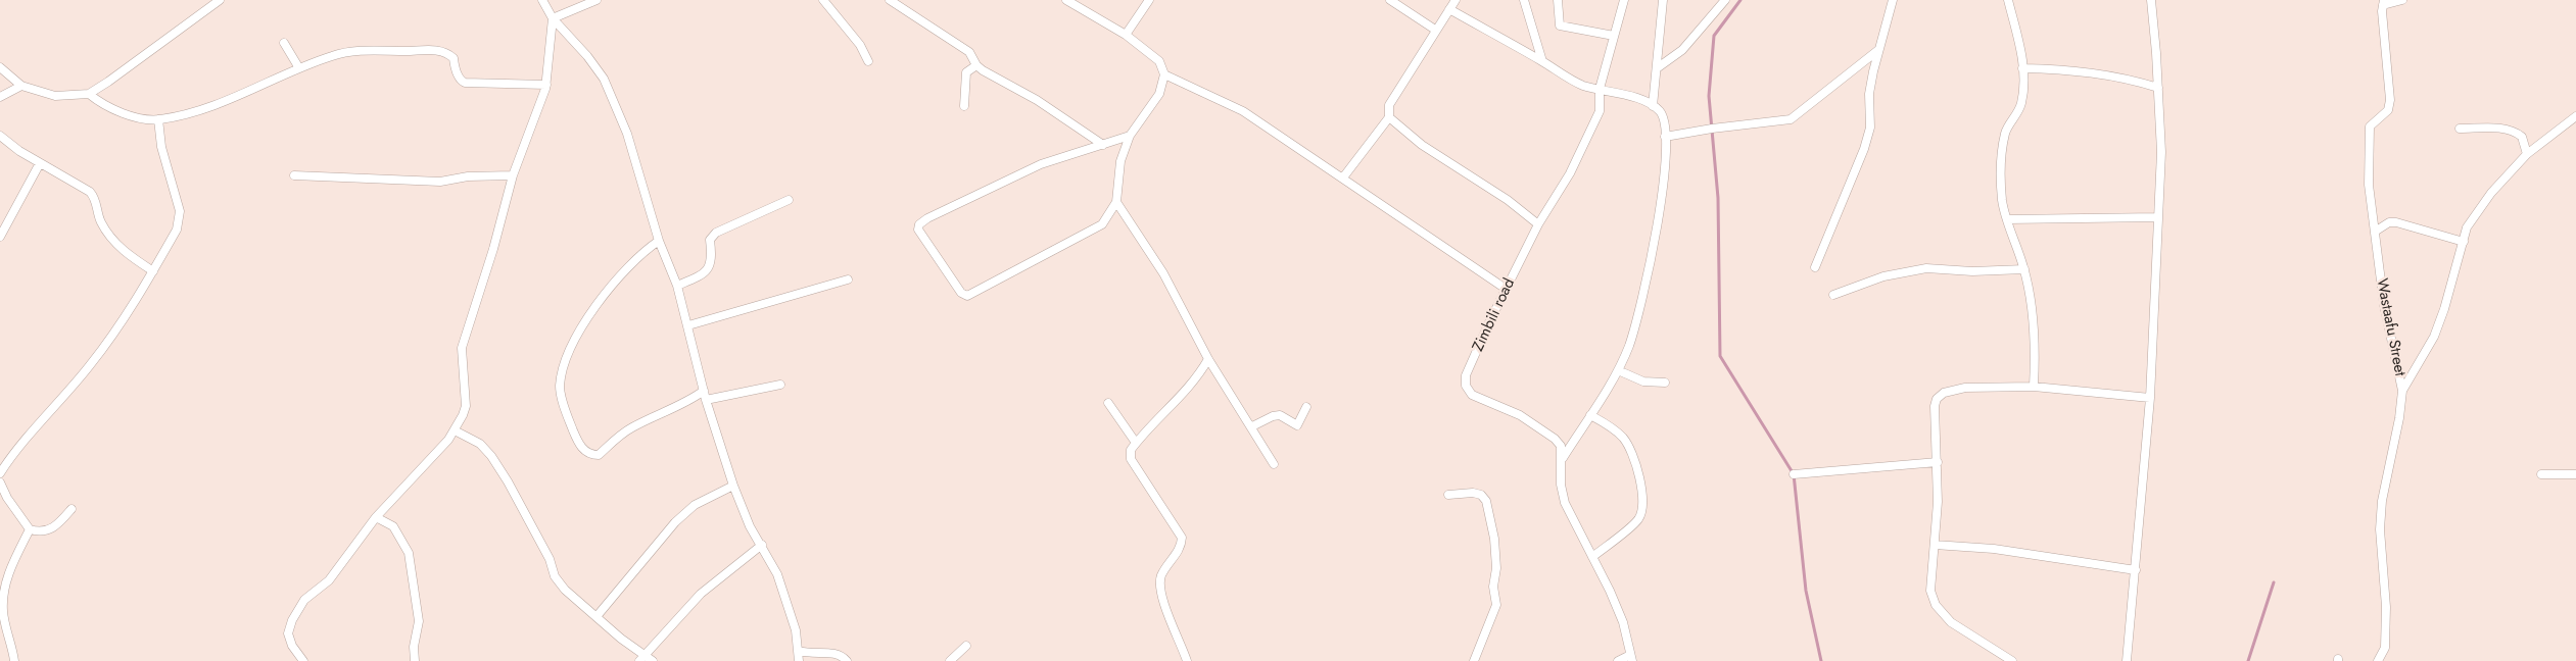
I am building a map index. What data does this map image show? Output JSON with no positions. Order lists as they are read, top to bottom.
{
  "streets": {
    "street": ["Zimbili road", "Wastaafu Street"]
  }
}
